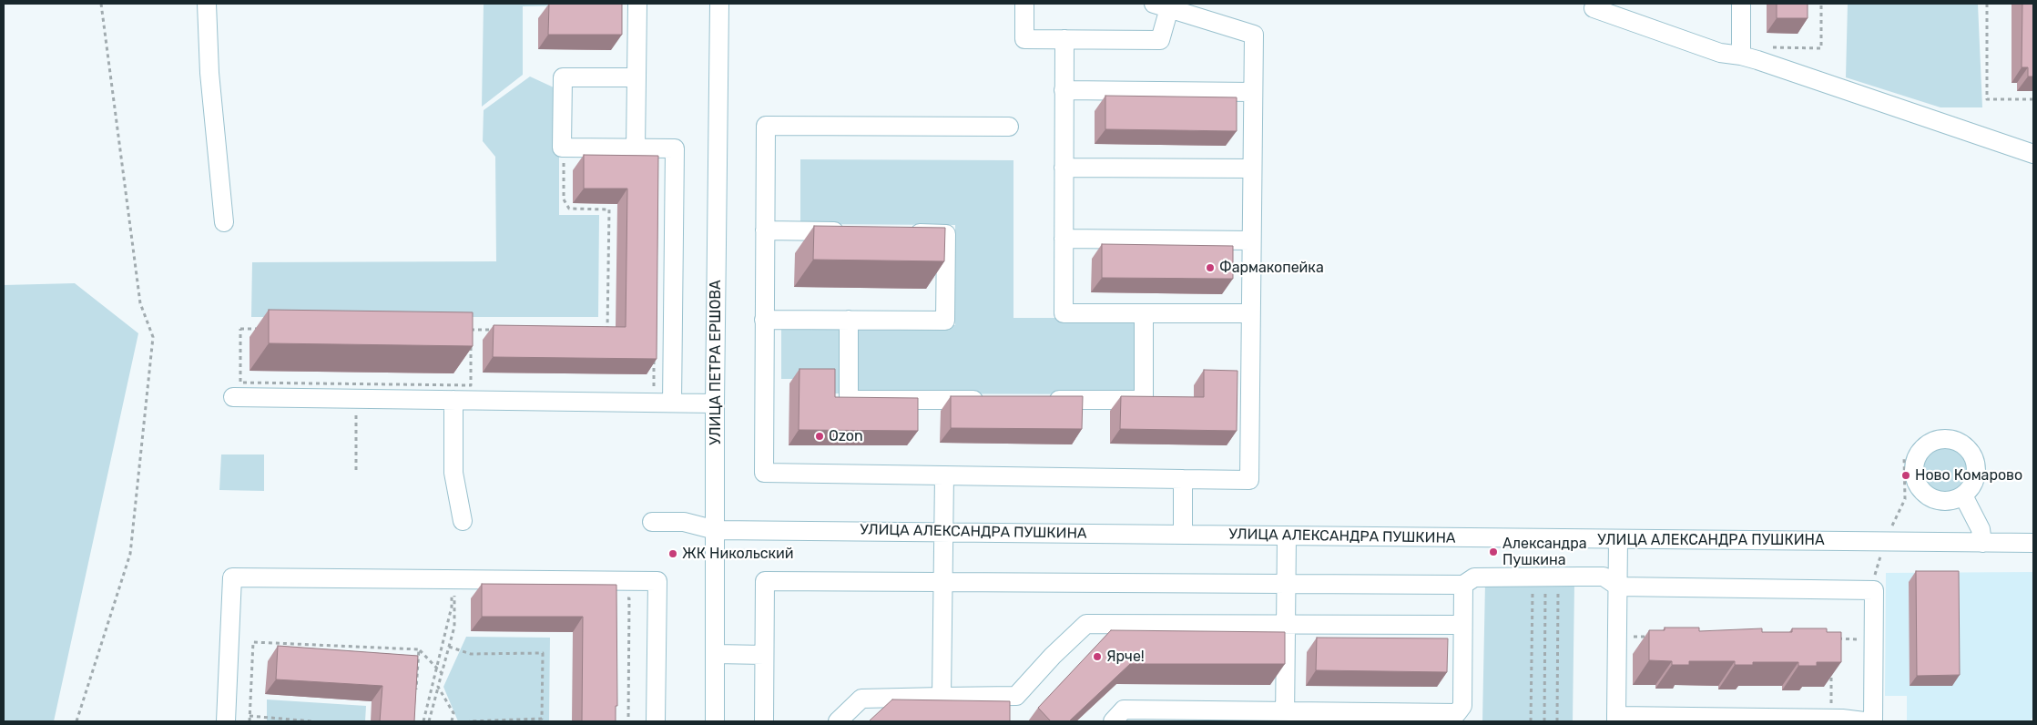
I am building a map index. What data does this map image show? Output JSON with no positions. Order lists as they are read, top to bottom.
{
  "streets": {
    "street": ["УЛИЦА ПЕТРА ЕРШОВА", "УЛИЦА АЛЕКСАНДРА ПУШКИНА"]
  },
  "crossings": [
    ["УЛИЦА ПЕТРА ЕРШОВА", "УЛИЦА АЛЕКСАНДРА ПУШКИНА"]
  ],
  "places": [
    "Фармакопейка",
    "Ozon",
    "Ново Комарово",
    "Александра Пушкина",
    "ЖК Никольский",
    "Ярче!"
  ]
}
